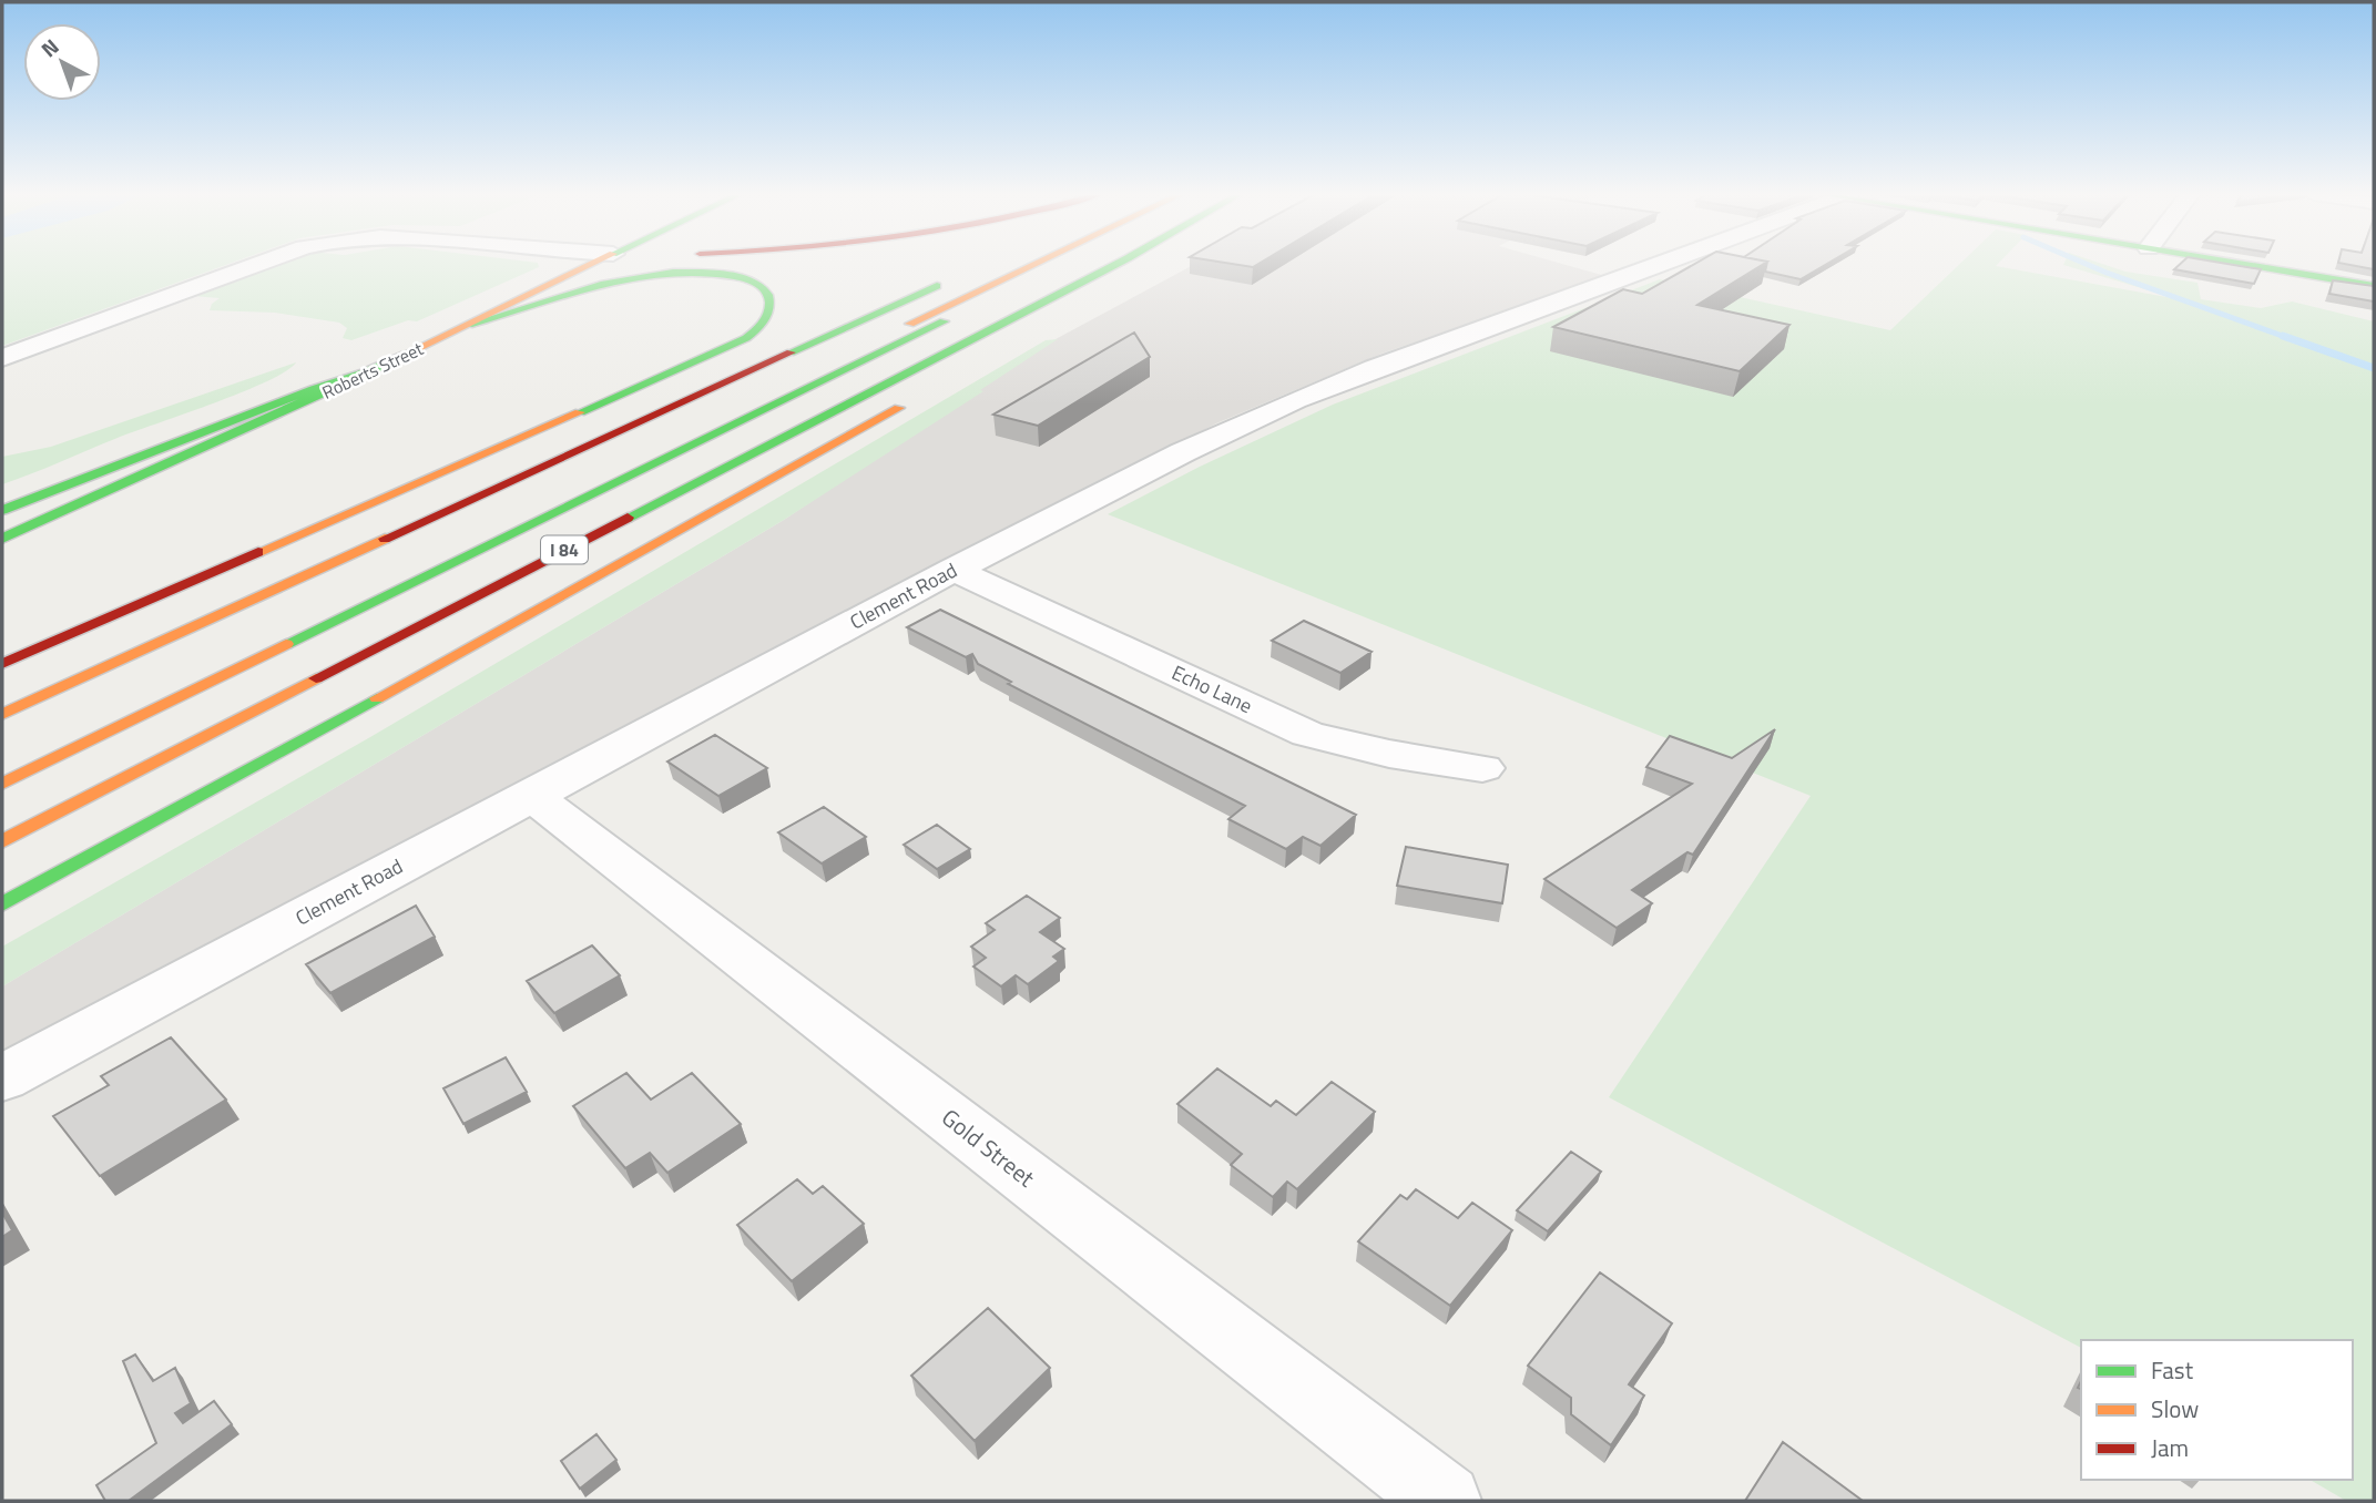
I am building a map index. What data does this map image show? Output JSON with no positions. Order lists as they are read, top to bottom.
{
  "streets": {
    "main road": ["Roberts Street", "I 84"],
    "street": ["Clement Road", "Echo Lane", "Gold Street"]
  },
  "crossings": [
    ["Clement Road", "Echo Lane"],
    ["Clement Road", "Gold Street"]
  ],
  "legend": ["Fast", "Slow", "Jam"],
  "north": "top left"
}
